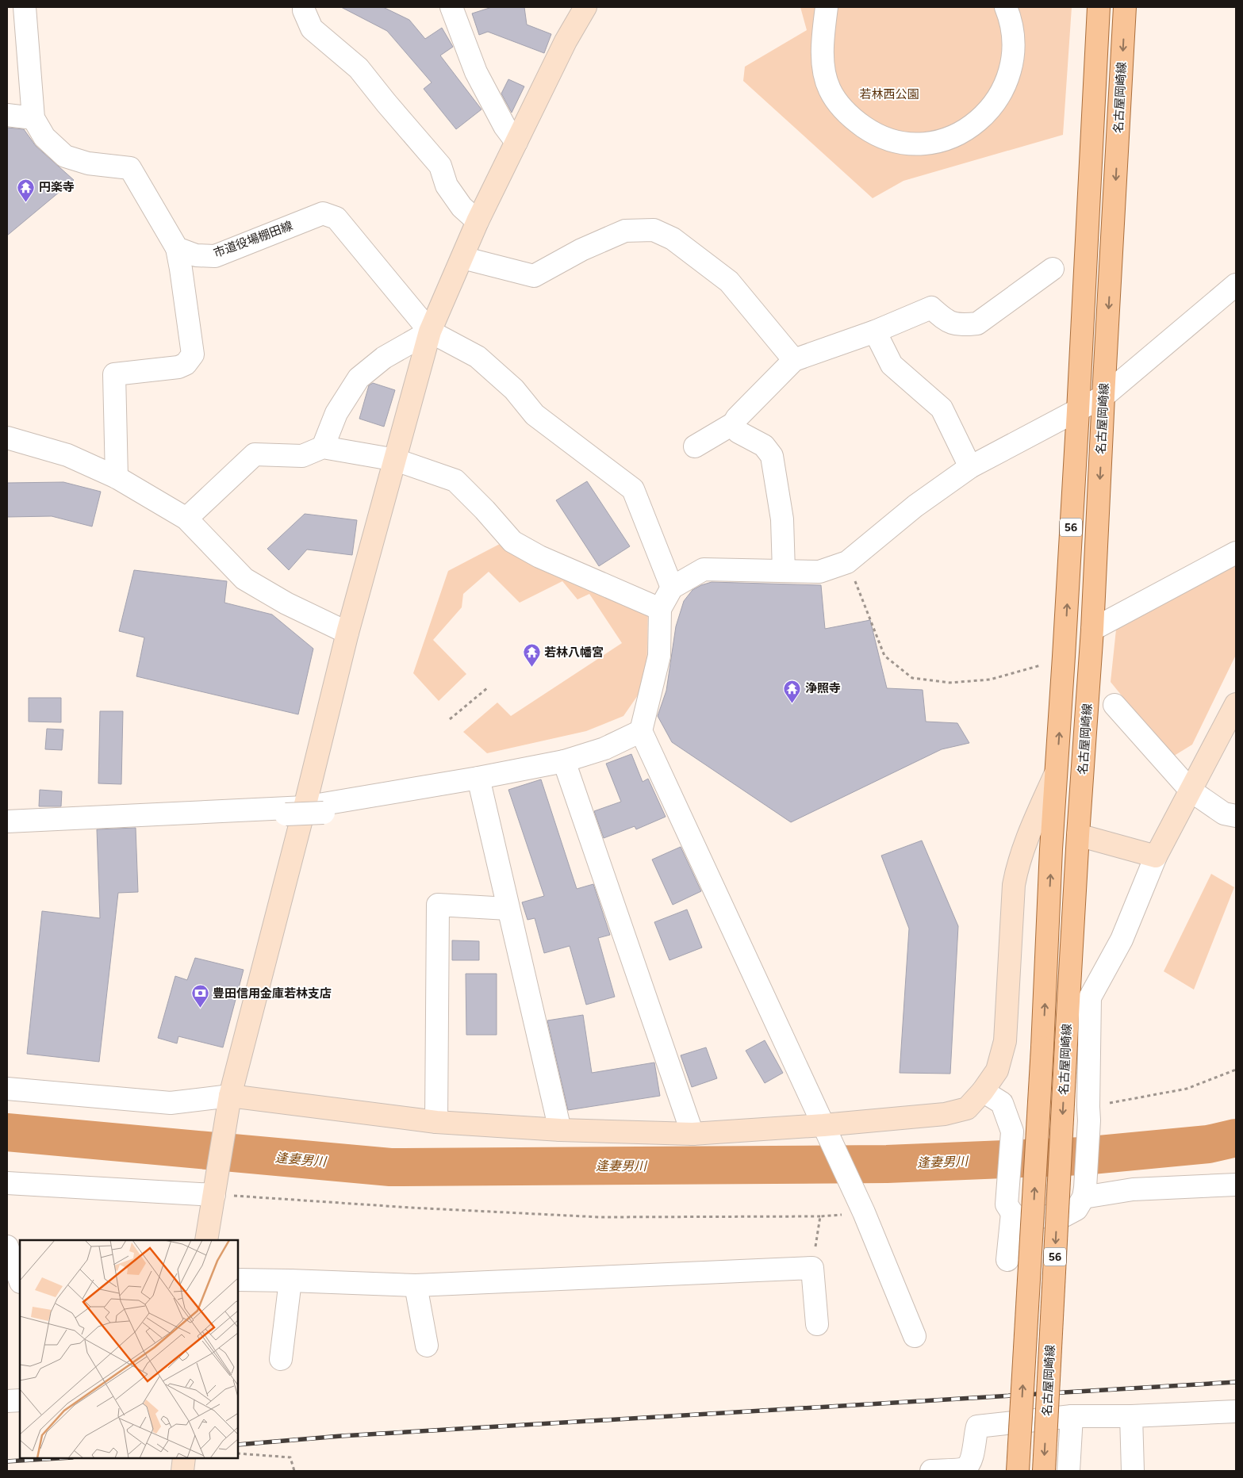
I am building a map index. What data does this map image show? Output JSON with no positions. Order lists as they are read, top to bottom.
{
  "streets": {
    "main road": ["名古屋岡崎線", "56"],
    "street": ["市道役場棚田線"]
  },
  "water": ["逢妻男川"],
  "parks": ["若林西公園"],
  "places": {
    "temple": ["円楽寺", "若林八幡宮", "浄照寺"],
    "bank": ["豊田信用金庫若林支店"]
  }
}
